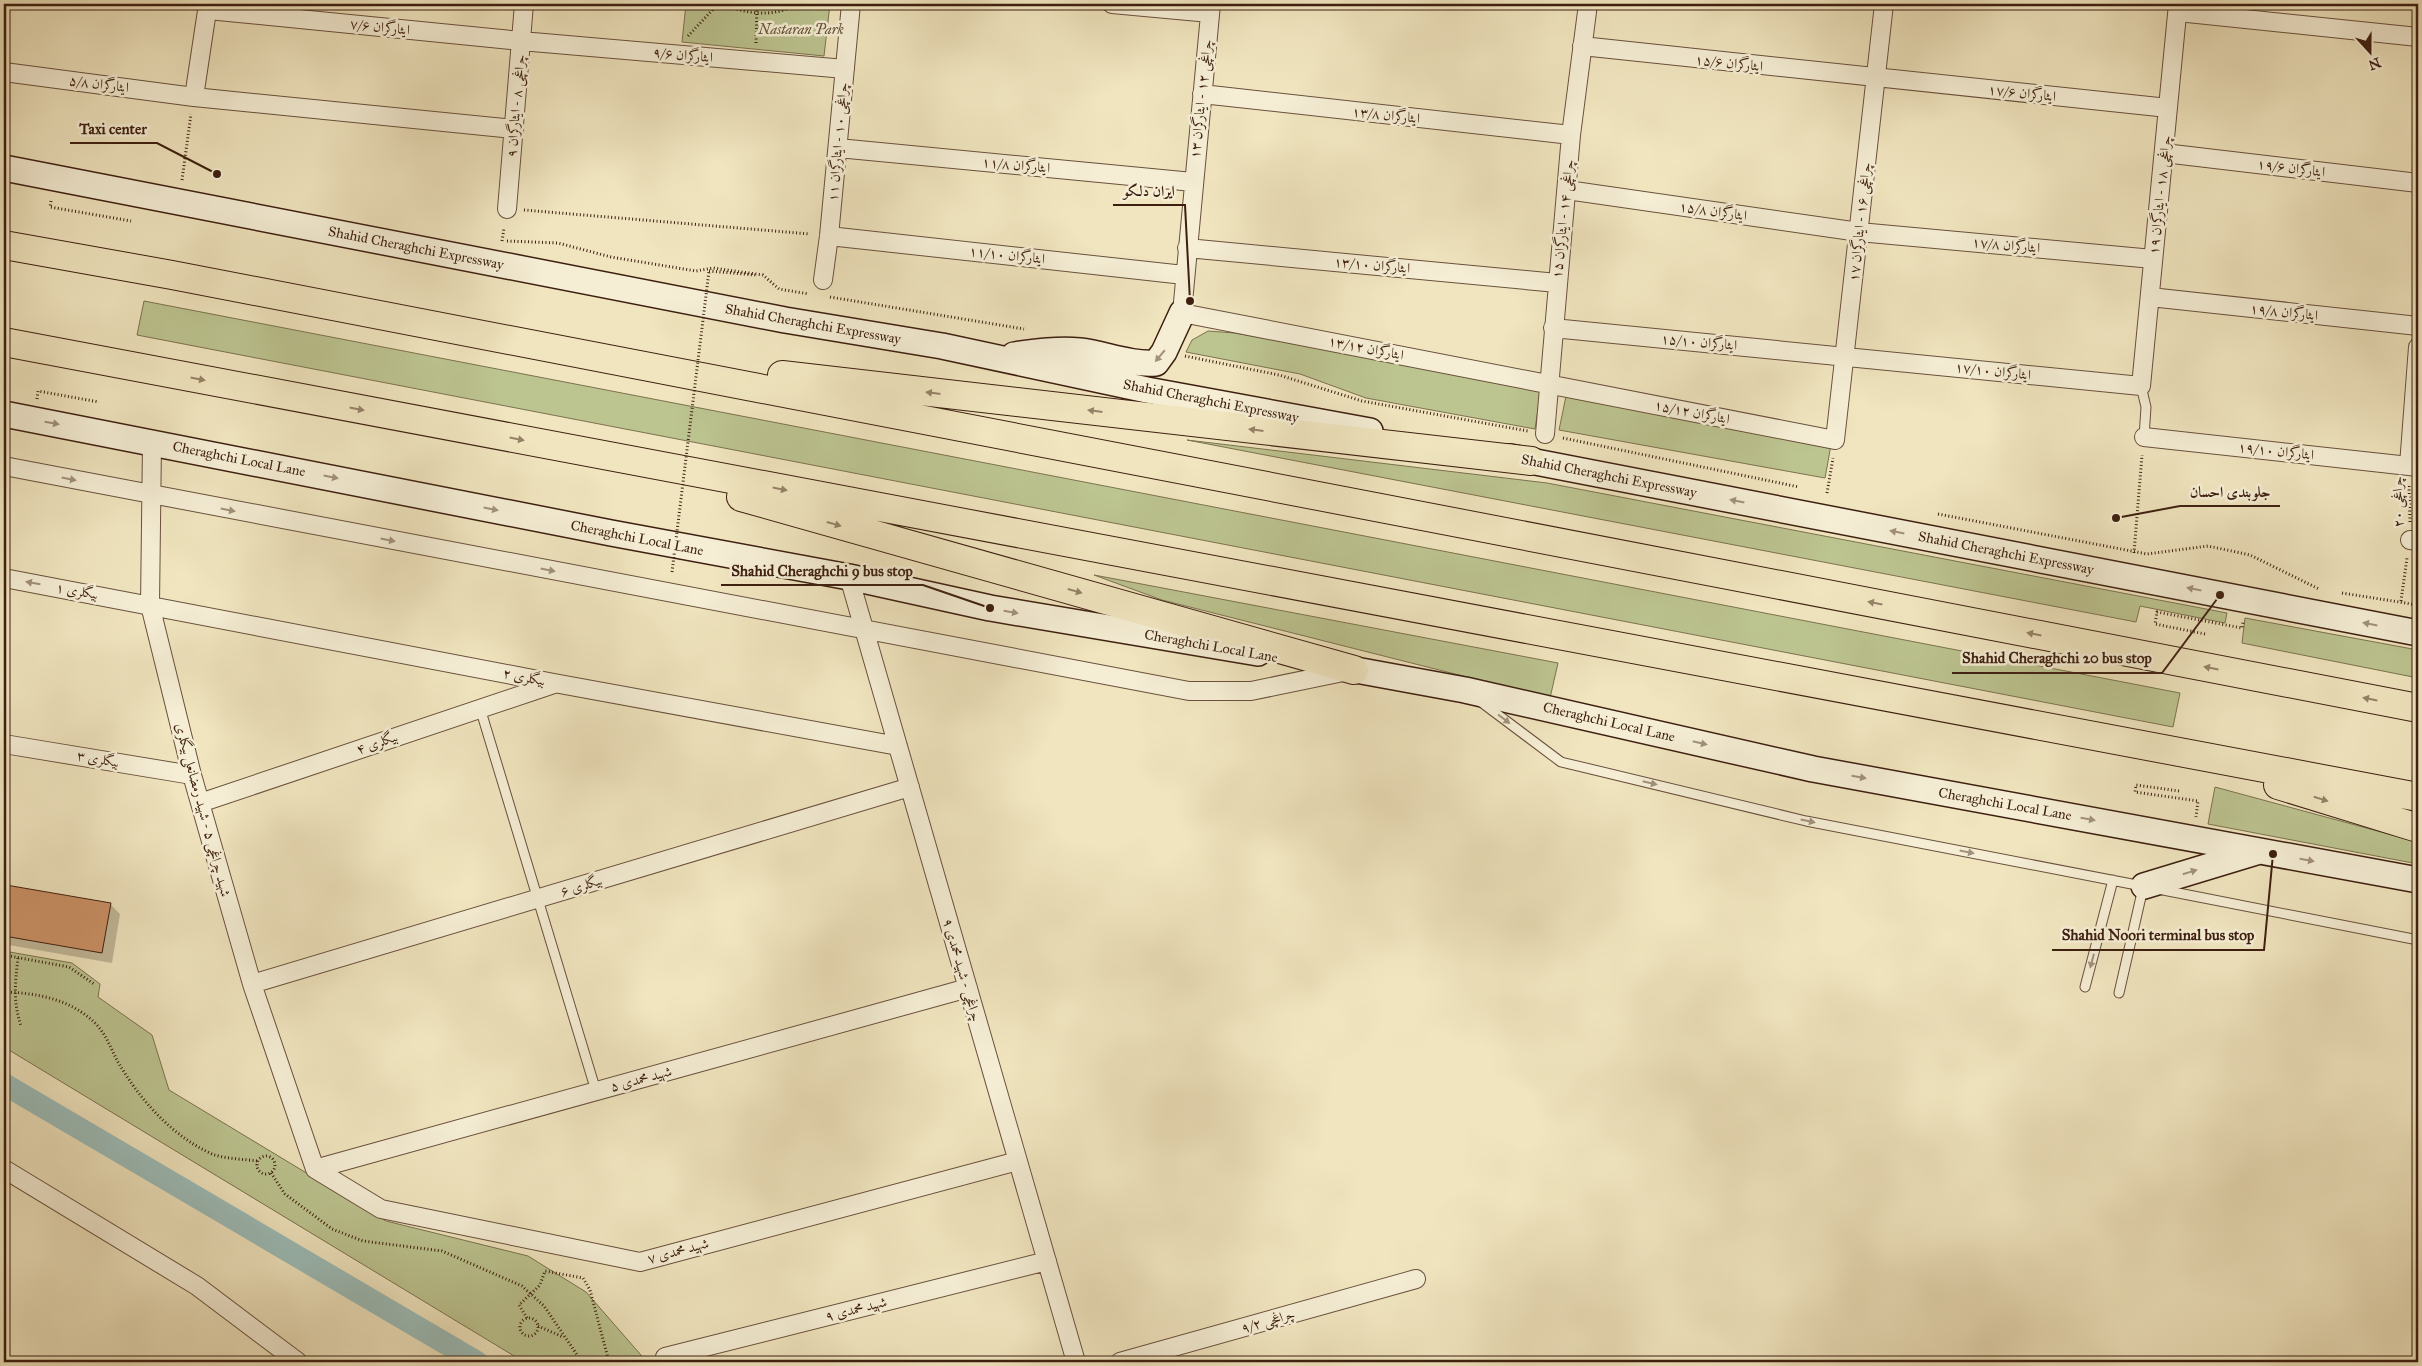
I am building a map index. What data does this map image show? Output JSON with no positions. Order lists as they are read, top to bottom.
{
  "streets": {
    "main road": ["Shahid Cheraghchi Expressway", "Cheraghchi Local Lane"],
    "street": [
      "ایثارگران ۷/۶",
      "ایثارگران ۹/۶",
      "ایثارگران ۱۵/۶",
      "ایثارگران ۵/۸",
      "ایثارگران ۱۷/۶",
      "چراغچی ۱۲ - ایثارگران ۱۳",
      "چراغچی ۸ - ایثارگران ۹",
      "ایثارگران ۱۳/۸",
      "چراغچی ۱۰ - ایثارگران ۱۱",
      "ایثارگران ۱۱/۸",
      "ایثارگران ۱۹/۶",
      "چراغچی ۱۸ - ایثارگران ۱۹",
      "ایثارگران ۱۵/۸",
      "چراغچی ۱۴ - ایثارگران ۱۵",
      "چراغچی ۱۶ - ایثارگران ۱۷",
      "ایثارگران ۱۷/۸",
      "ایثارگران ۱۱/۱۰",
      "ایثارگران ۱۳/۱۰",
      "ایثارگران ۱۹/۸",
      "ایثارگران ۱۵/۱۰",
      "ایثارگران ۱۳/۱۲",
      "ایثارگران ۱۷/۱۰",
      "ایثارگران ۱۵/۱۲",
      "ایثارگران ۱۹/۱۰",
      "بیگلری ۱",
      "بیگلری ۲",
      "بیگلری ۴",
      "بیگلری ۳",
      "شهید چراغچی ۵ - شهید رمضانعلی بیگلری",
      "بیگلری ۶",
      "۹ چراغچی - شهید محمدی",
      "شهید محمدی ۵",
      "شهید محمدی ۷",
      "شهید محمدی ۹",
      "۹/۲ چراغچی"
    ],
    "path": ["چراغچی ۲۰"]
  },
  "crossings": [
    ["ایثارگران ۷/۶", "ایثارگران ۹/۶"],
    ["ایثارگران ۷/۶", "چراغچی ۸ - ایثارگران ۹"],
    ["ایثارگران ۹/۶", "چراغچی ۸ - ایثارگران ۹"],
    ["ایثارگران ۹/۶", "چراغچی ۱۰ - ایثارگران ۱۱"],
    ["ایثارگران ۱۵/۶", "ایثارگران ۱۷/۶"],
    ["ایثارگران ۱۵/۶", "چراغچی ۱۴ - ایثارگران ۱۵"],
    ["ایثارگران ۱۵/۶", "چراغچی ۱۶ - ایثارگران ۱۷"],
    ["ایثارگران ۵/۸", "چراغچی ۸ - ایثارگران ۹"],
    ["ایثارگران ۱۷/۶", "چراغچی ۱۸ - ایثارگران ۱۹"],
    ["ایثارگران ۱۷/۶", "چراغچی ۱۶ - ایثارگران ۱۷"],
    ["چراغچی ۱۲ - ایثارگران ۱۳", "ایثارگران ۱۳/۸"],
    ["چراغچی ۱۲ - ایثارگران ۱۳", "ایثارگران ۱۱/۸"],
    ["چراغچی ۱۲ - ایثارگران ۱۳", "ایثارگران ۱۱/۱۰"],
    ["چراغچی ۱۲ - ایثارگران ۱۳", "ایثارگران ۱۳/۱۰"],
    ["چراغچی ۱۲ - ایثارگران ۱۳", "ایثارگران ۱۳/۱۲"],
    ["ایثارگران ۱۳/۸", "چراغچی ۱۴ - ایثارگران ۱۵"],
    ["چراغچی ۱۰ - ایثارگران ۱۱", "ایثارگران ۱۱/۸"],
    ["چراغچی ۱۰ - ایثارگران ۱۱", "ایثارگران ۱۱/۱۰"],
    ["ایثارگران ۱۹/۶", "چراغچی ۱۸ - ایثارگران ۱۹"],
    ["چراغچی ۱۸ - ایثارگران ۱۹", "ایثارگران ۱۷/۸"],
    ["چراغچی ۱۸ - ایثارگران ۱۹", "ایثارگران ۱۹/۸"],
    ["چراغچی ۱۸ - ایثارگران ۱۹", "ایثارگران ۱۷/۱۰"],
    ["ایثارگران ۱۵/۸", "چراغچی ۱۴ - ایثارگران ۱۵"],
    ["ایثارگران ۱۵/۸", "چراغچی ۱۶ - ایثارگران ۱۷"],
    ["ایثارگران ۱۵/۸", "ایثارگران ۱۷/۸"],
    ["چراغچی ۱۴ - ایثارگران ۱۵", "ایثارگران ۱۳/۱۰"],
    ["چراغچی ۱۴ - ایثارگران ۱۵", "ایثارگران ۱۵/۱۰"],
    ["چراغچی ۱۴ - ایثارگران ۱۵", "ایثارگران ۱۳/۱۲"],
    ["چراغچی ۱۴ - ایثارگران ۱۵", "ایثارگران ۱۵/۱۲"],
    ["چراغچی ۱۶ - ایثارگران ۱۷", "ایثارگران ۱۷/۸"],
    ["چراغچی ۱۶ - ایثارگران ۱۷", "ایثارگران ۱۵/۱۰"],
    ["چراغچی ۱۶ - ایثارگران ۱۷", "ایثارگران ۱۷/۱۰"],
    ["چراغچی ۱۶ - ایثارگران ۱۷", "ایثارگران ۱۵/۱۲"],
    ["Shahid Cheraghchi Expressway", "چراغچی ۲۰"],
    ["ایثارگران ۱۵/۱۰", "ایثارگران ۱۷/۱۰"],
    ["ایثارگران ۱۳/۱۲", "ایثارگران ۱۵/۱۲"],
    ["ایثارگران ۱۹/۱۰", "چراغچی ۲۰"],
    ["Cheraghchi Local Lane", "شهید چراغچی ۵ - شهید رمضانعلی بیگلری"],
    ["Cheraghchi Local Lane", "۹ چراغچی - شهید محمدی"],
    ["بیگلری ۱", "بیگلری ۲"],
    ["بیگلری ۱", "شهید چراغچی ۵ - شهید رمضانعلی بیگلری"],
    ["بیگلری ۲", "بیگلری ۴"],
    ["بیگلری ۲", "شهید چراغچی ۵ - شهید رمضانعلی بیگلری"],
    ["بیگلری ۲", "۹ چراغچی - شهید محمدی"],
    ["بیگلری ۴", "شهید چراغچی ۵ - شهید رمضانعلی بیگلری"],
    ["بیگلری ۳", "شهید چراغچی ۵ - شهید رمضانعلی بیگلری"],
    ["شهید چراغچی ۵ - شهید رمضانعلی بیگلری", "بیگلری ۶"],
    ["شهید چراغچی ۵ - شهید رمضانعلی بیگلری", "شهید محمدی ۵"],
    ["شهید چراغچی ۵ - شهید رمضانعلی بیگلری", "شهید محمدی ۷"],
    ["بیگلری ۶", "۹ چراغچی - شهید محمدی"],
    ["۹ چراغچی - شهید محمدی", "شهید محمدی ۵"],
    ["۹ چراغچی - شهید محمدی", "شهید محمدی ۷"],
    ["۹ چراغچی - شهید محمدی", "شهید محمدی ۹"],
    ["شهید محمدی ۵", "شهید محمدی ۷"]
  ],
  "one_way": ["Shahid Cheraghchi Expressway", "Cheraghchi Local Lane"],
  "parks": ["Nastaran Park"],
  "places": [
    "Taxi center",
    "ایران دلکو",
    "جلوبندی احسان",
    "Shahid Cheraghchi 20 bus stop",
    "Shahid Cheraghchi 9 bus stop",
    "Shahid Noori terminal bus stop"
  ],
  "north": "bottom"
}
